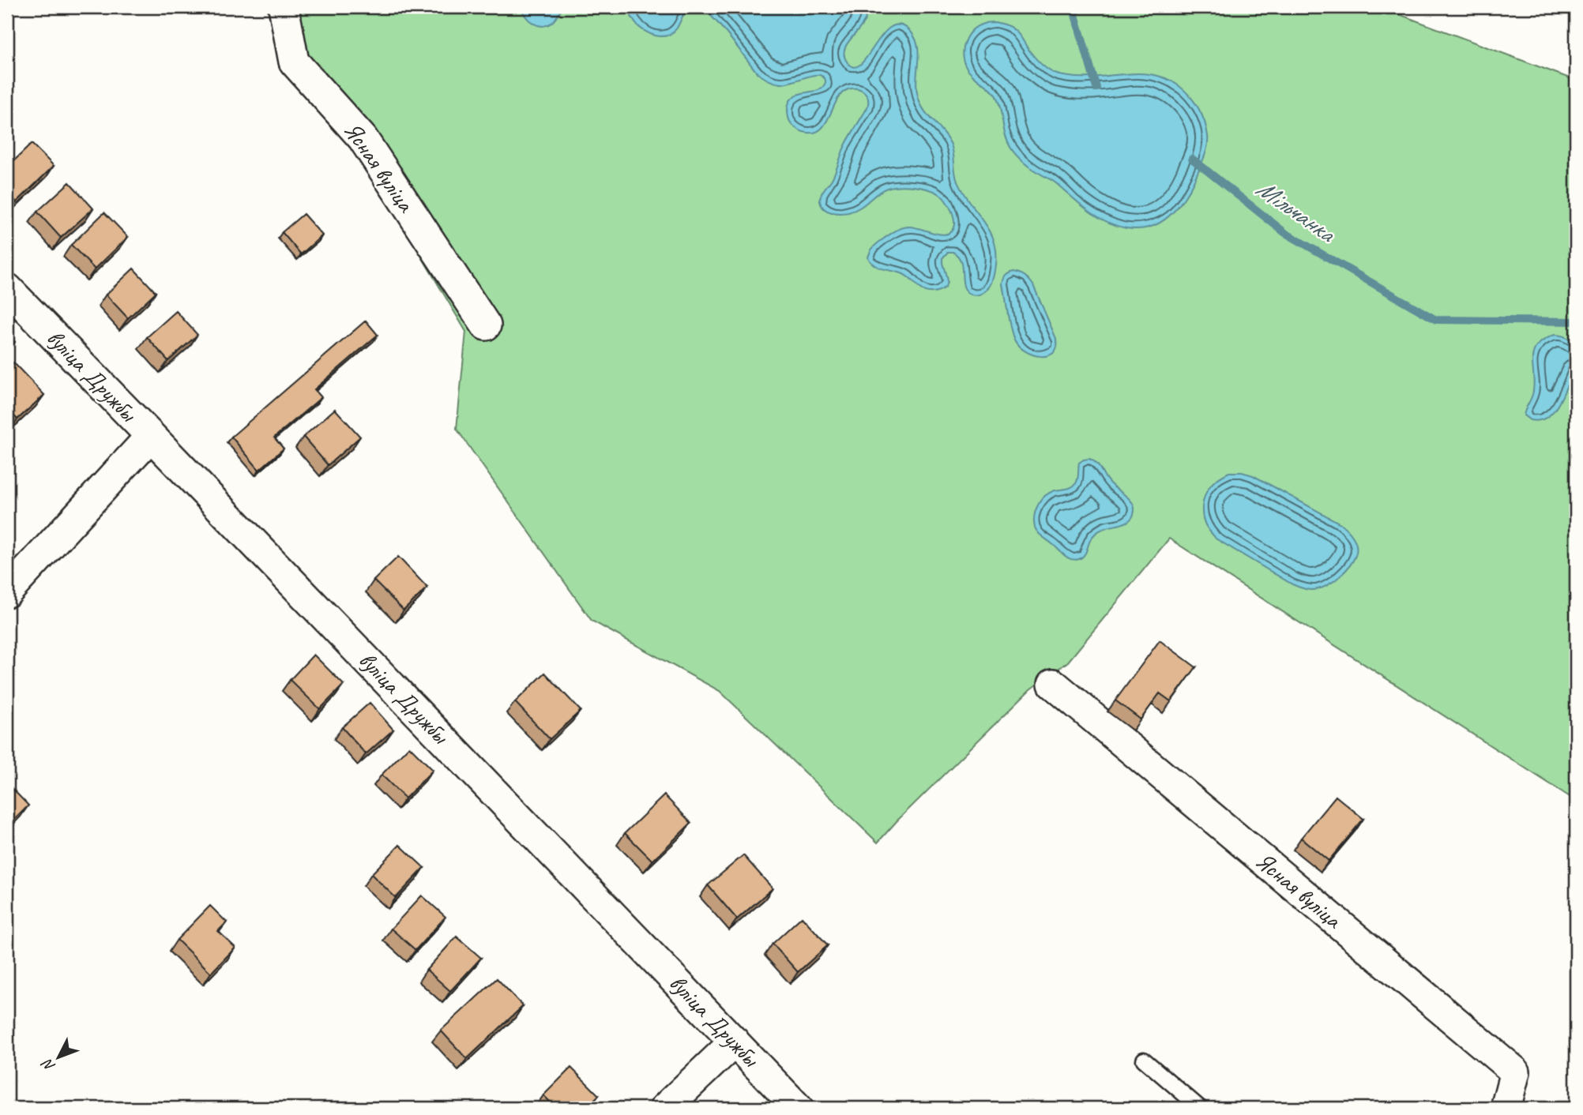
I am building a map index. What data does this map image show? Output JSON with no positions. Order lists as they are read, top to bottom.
{
  "streets": {
    "street": ["Ясная вуліца", "вуліца Дружбы"]
  },
  "water": ["Мільчанка"],
  "north": "bottom left"
}
